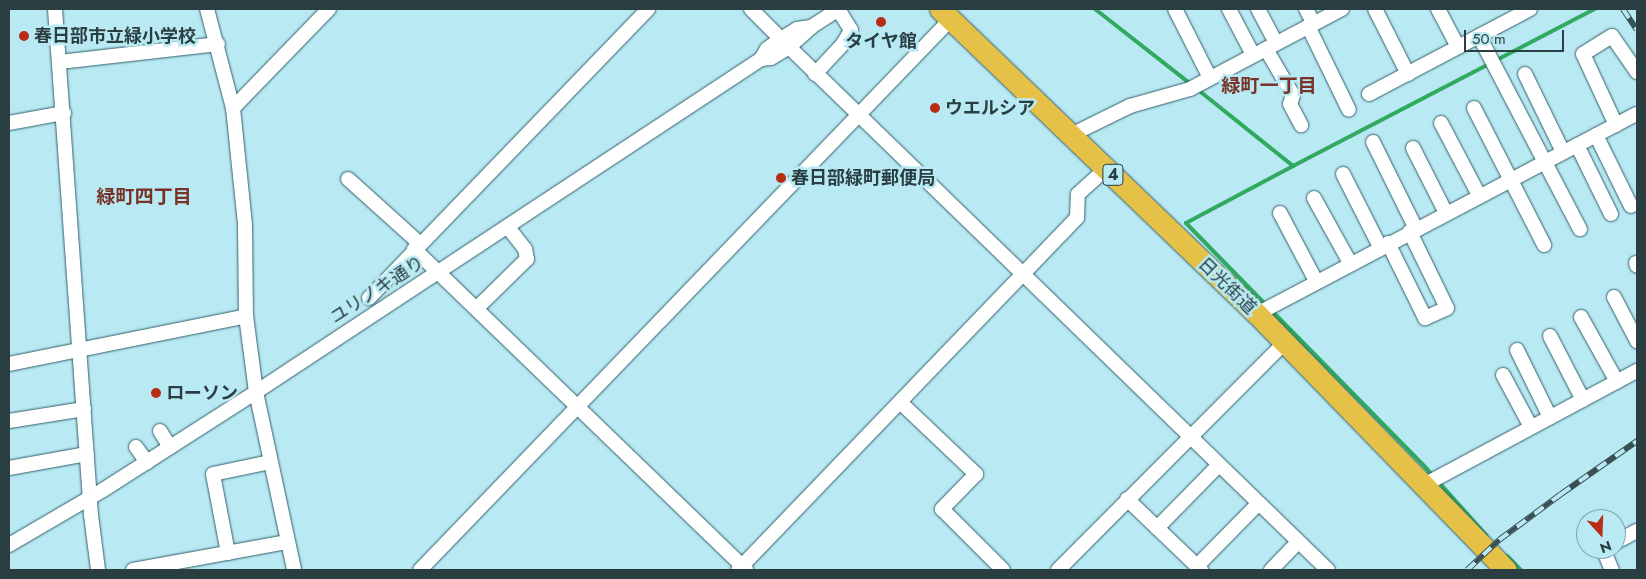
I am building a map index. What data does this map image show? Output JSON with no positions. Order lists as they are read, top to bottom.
{
  "streets": {
    "highway": ["4", "日光街道"],
    "street": ["ユリノキ通り"]
  },
  "districts": ["緑町一丁目", "緑町四丁目"],
  "places": [
    "タイヤ館",
    "春日部市立緑小学校",
    "ウエルシア",
    "春日部緑町郵便局",
    "ローソン"
  ],
  "scale_bar": "50 m",
  "north": "bottom"
}
